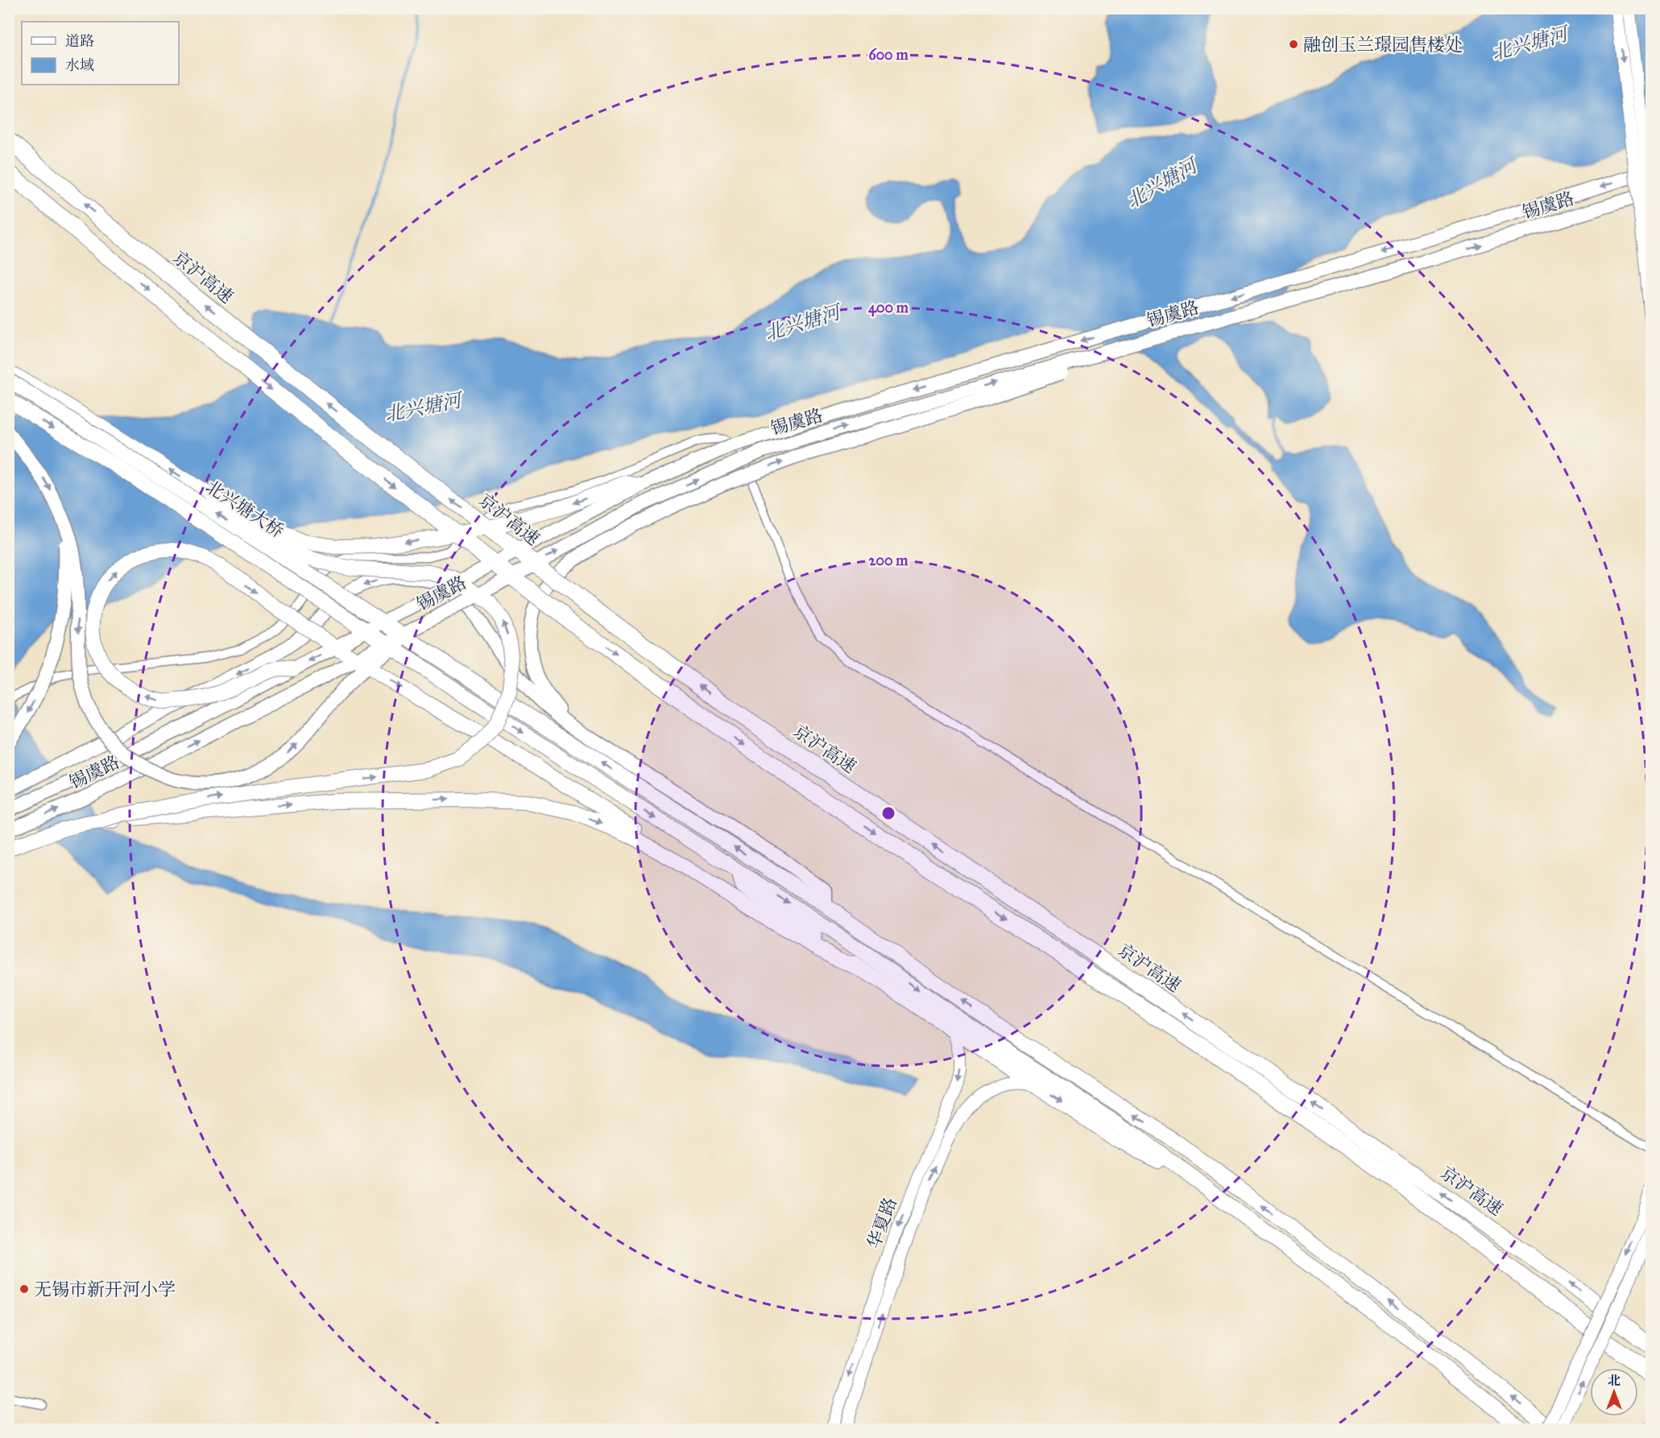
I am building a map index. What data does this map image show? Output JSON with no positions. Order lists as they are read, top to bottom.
{
  "streets": {
    "highway": ["京沪高速", "北兴塘大桥"],
    "main road": ["锡虞路"],
    "street": ["华夏路"]
  },
  "water": ["北兴塘河"],
  "places": ["融创玉兰璟园售楼处", "无锡市新开河小学"],
  "legend": ["道路", "水域"],
  "north": "top",
  "rings": ["600 m", "400 m", "200 m"]
}
